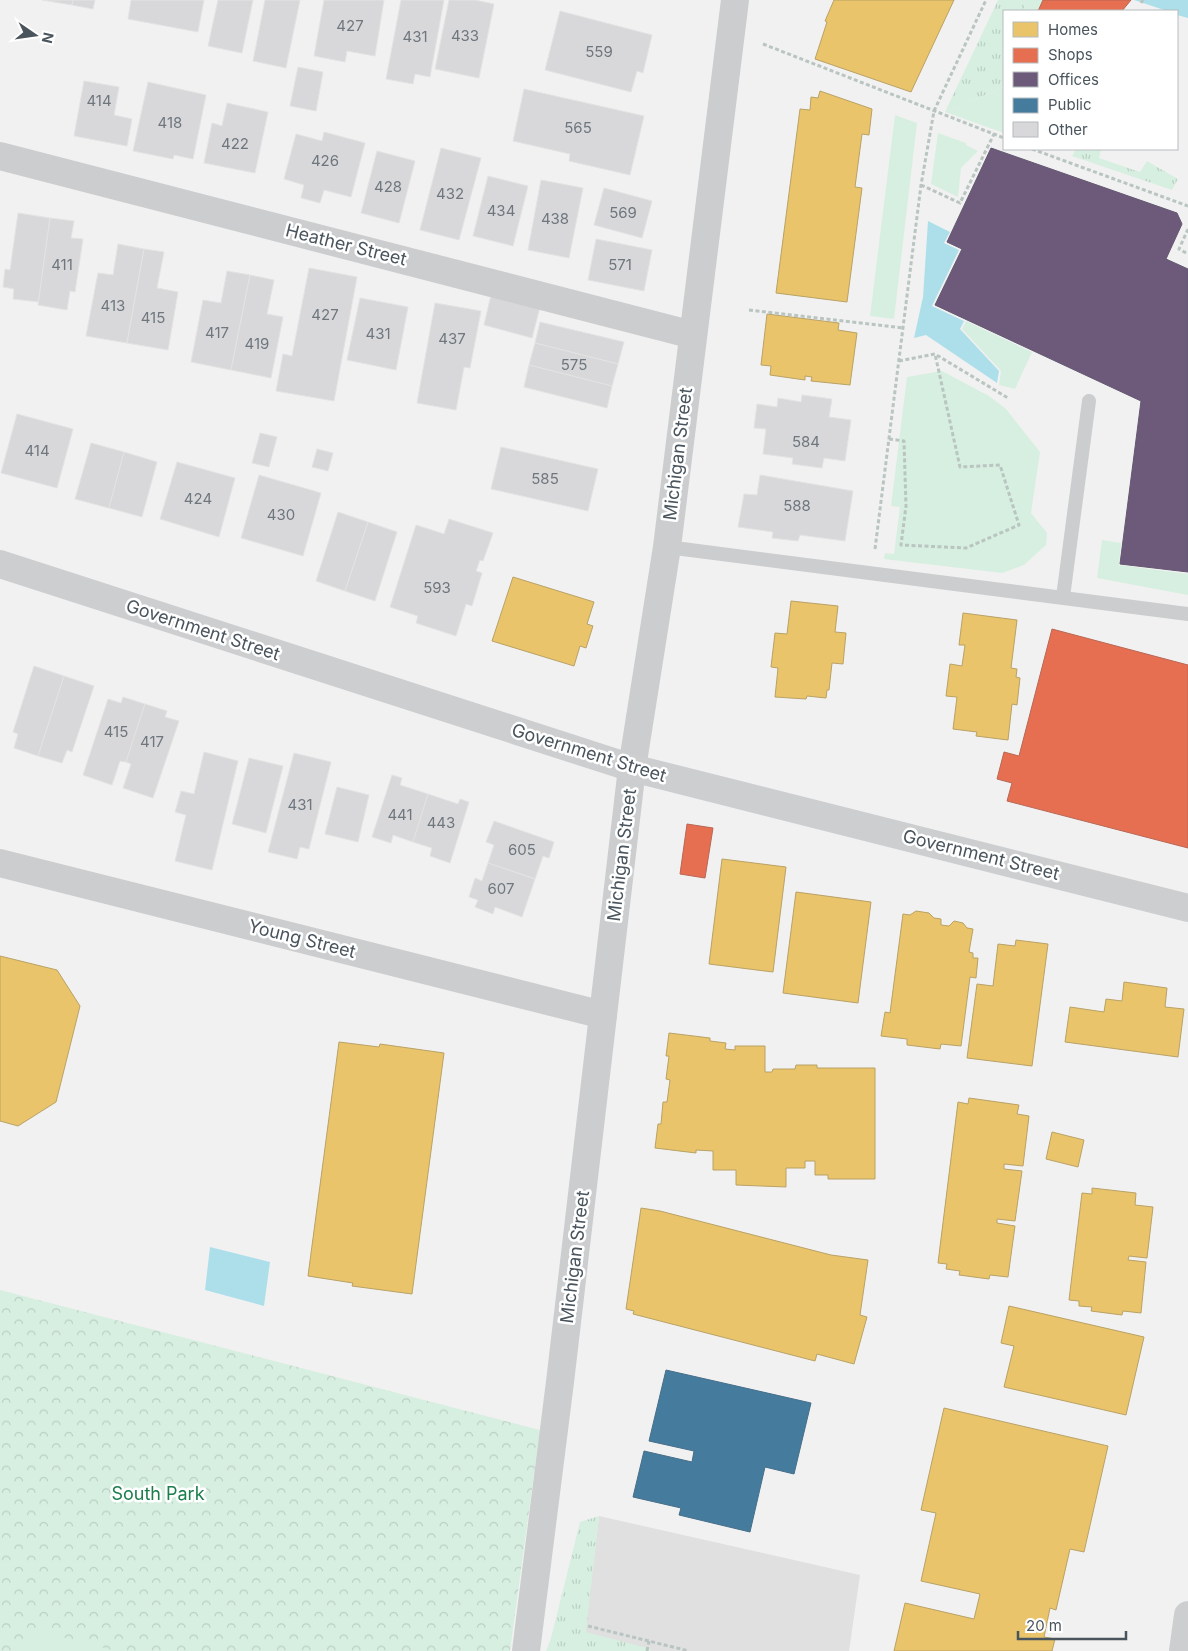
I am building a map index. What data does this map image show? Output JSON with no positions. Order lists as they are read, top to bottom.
{
  "streets": {
    "street": [
      "Heather Street",
      "Michigan Street",
      "Government Street",
      "Young Street"
    ]
  },
  "crossings": [
    ["Heather Street", "Michigan Street"],
    ["Michigan Street", "Government Street"],
    ["Michigan Street", "Young Street"]
  ],
  "parks": ["South Park"],
  "house_numbers": [
    "427",
    "433",
    "431",
    "559",
    "414",
    "418",
    "565",
    "422",
    "426",
    "428",
    "432",
    "434",
    "569",
    "438",
    "411",
    "571",
    "413",
    "427",
    "415",
    "417",
    "431",
    "437",
    "419",
    "575",
    "584",
    "414",
    "585",
    "424",
    "588",
    "430",
    "593",
    "415",
    "417",
    "431",
    "441",
    "443",
    "605",
    "607"
  ],
  "legend": [
    "Homes",
    "Shops",
    "Offices",
    "Public",
    "Other"
  ],
  "scale_bar": "20 m",
  "north": "right"
}
